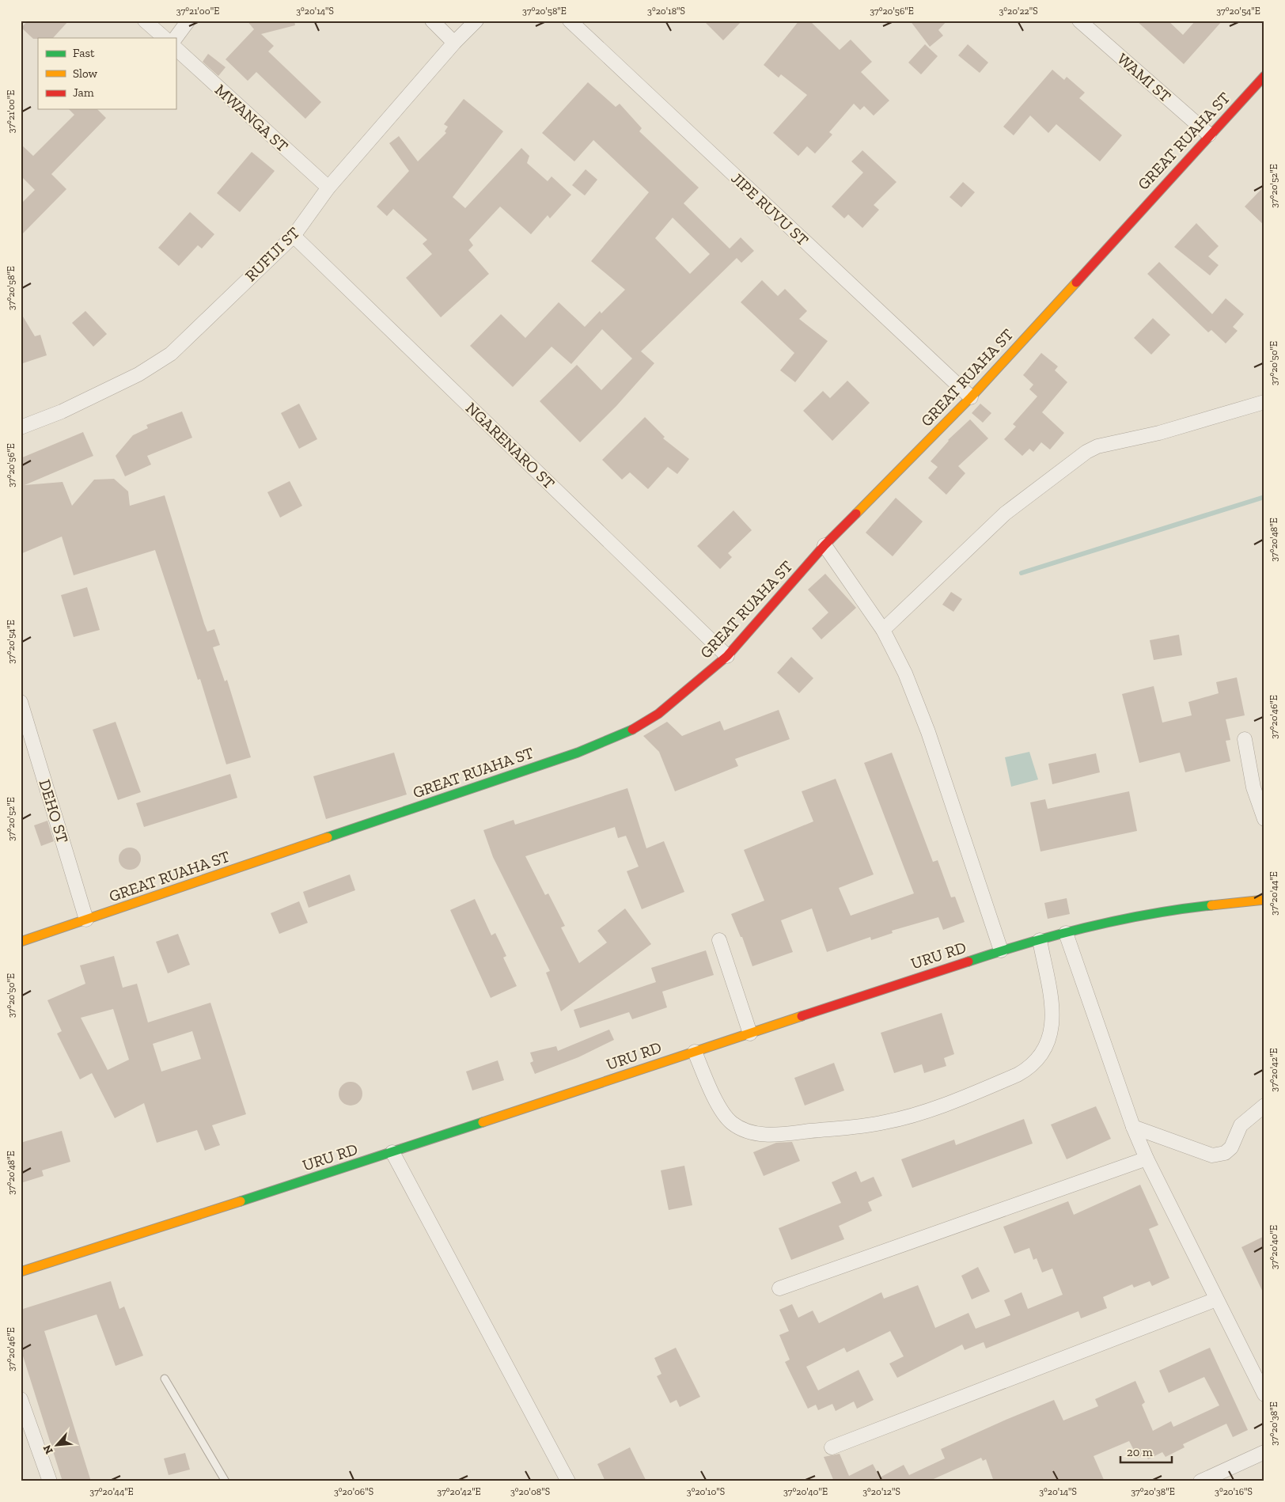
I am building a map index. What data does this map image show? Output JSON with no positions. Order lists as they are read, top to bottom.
{
  "streets": {
    "street": [
      "WAMI ST",
      "MWANGA ST",
      "GREAT RUAHA ST",
      "JIPE RUVU ST",
      "RUFIJI ST",
      "NGARENARO ST",
      "DEHO ST",
      "URU RD"
    ]
  },
  "crossings": [
    ["WAMI ST", "GREAT RUAHA ST"],
    ["MWANGA ST", "RUFIJI ST"],
    ["GREAT RUAHA ST", "JIPE RUVU ST"],
    ["GREAT RUAHA ST", "NGARENARO ST"],
    ["GREAT RUAHA ST", "DEHO ST"],
    ["RUFIJI ST", "NGARENARO ST"]
  ],
  "legend": ["Fast", "Slow", "Jam"],
  "scale_bar": "20 m",
  "north": "bottom left",
  "coordinates": [
    "37°21'00\"E",
    "3°20'14\"S",
    "37°20'58\"E",
    "3°20'18\"S",
    "37°20'56\"E",
    "3°20'22\"S",
    "37°20'54\"E",
    "37°20'52\"E",
    "37°20'50\"E",
    "37°20'48\"E",
    "37°20'46\"E",
    "37°20'44\"E",
    "37°20'42\"E",
    "37°20'40\"E",
    "37°20'38\"E",
    "3°20'06\"S",
    "3°20'08\"S",
    "3°20'10\"S",
    "3°20'12\"S",
    "3°20'16\"S"
  ]
}
